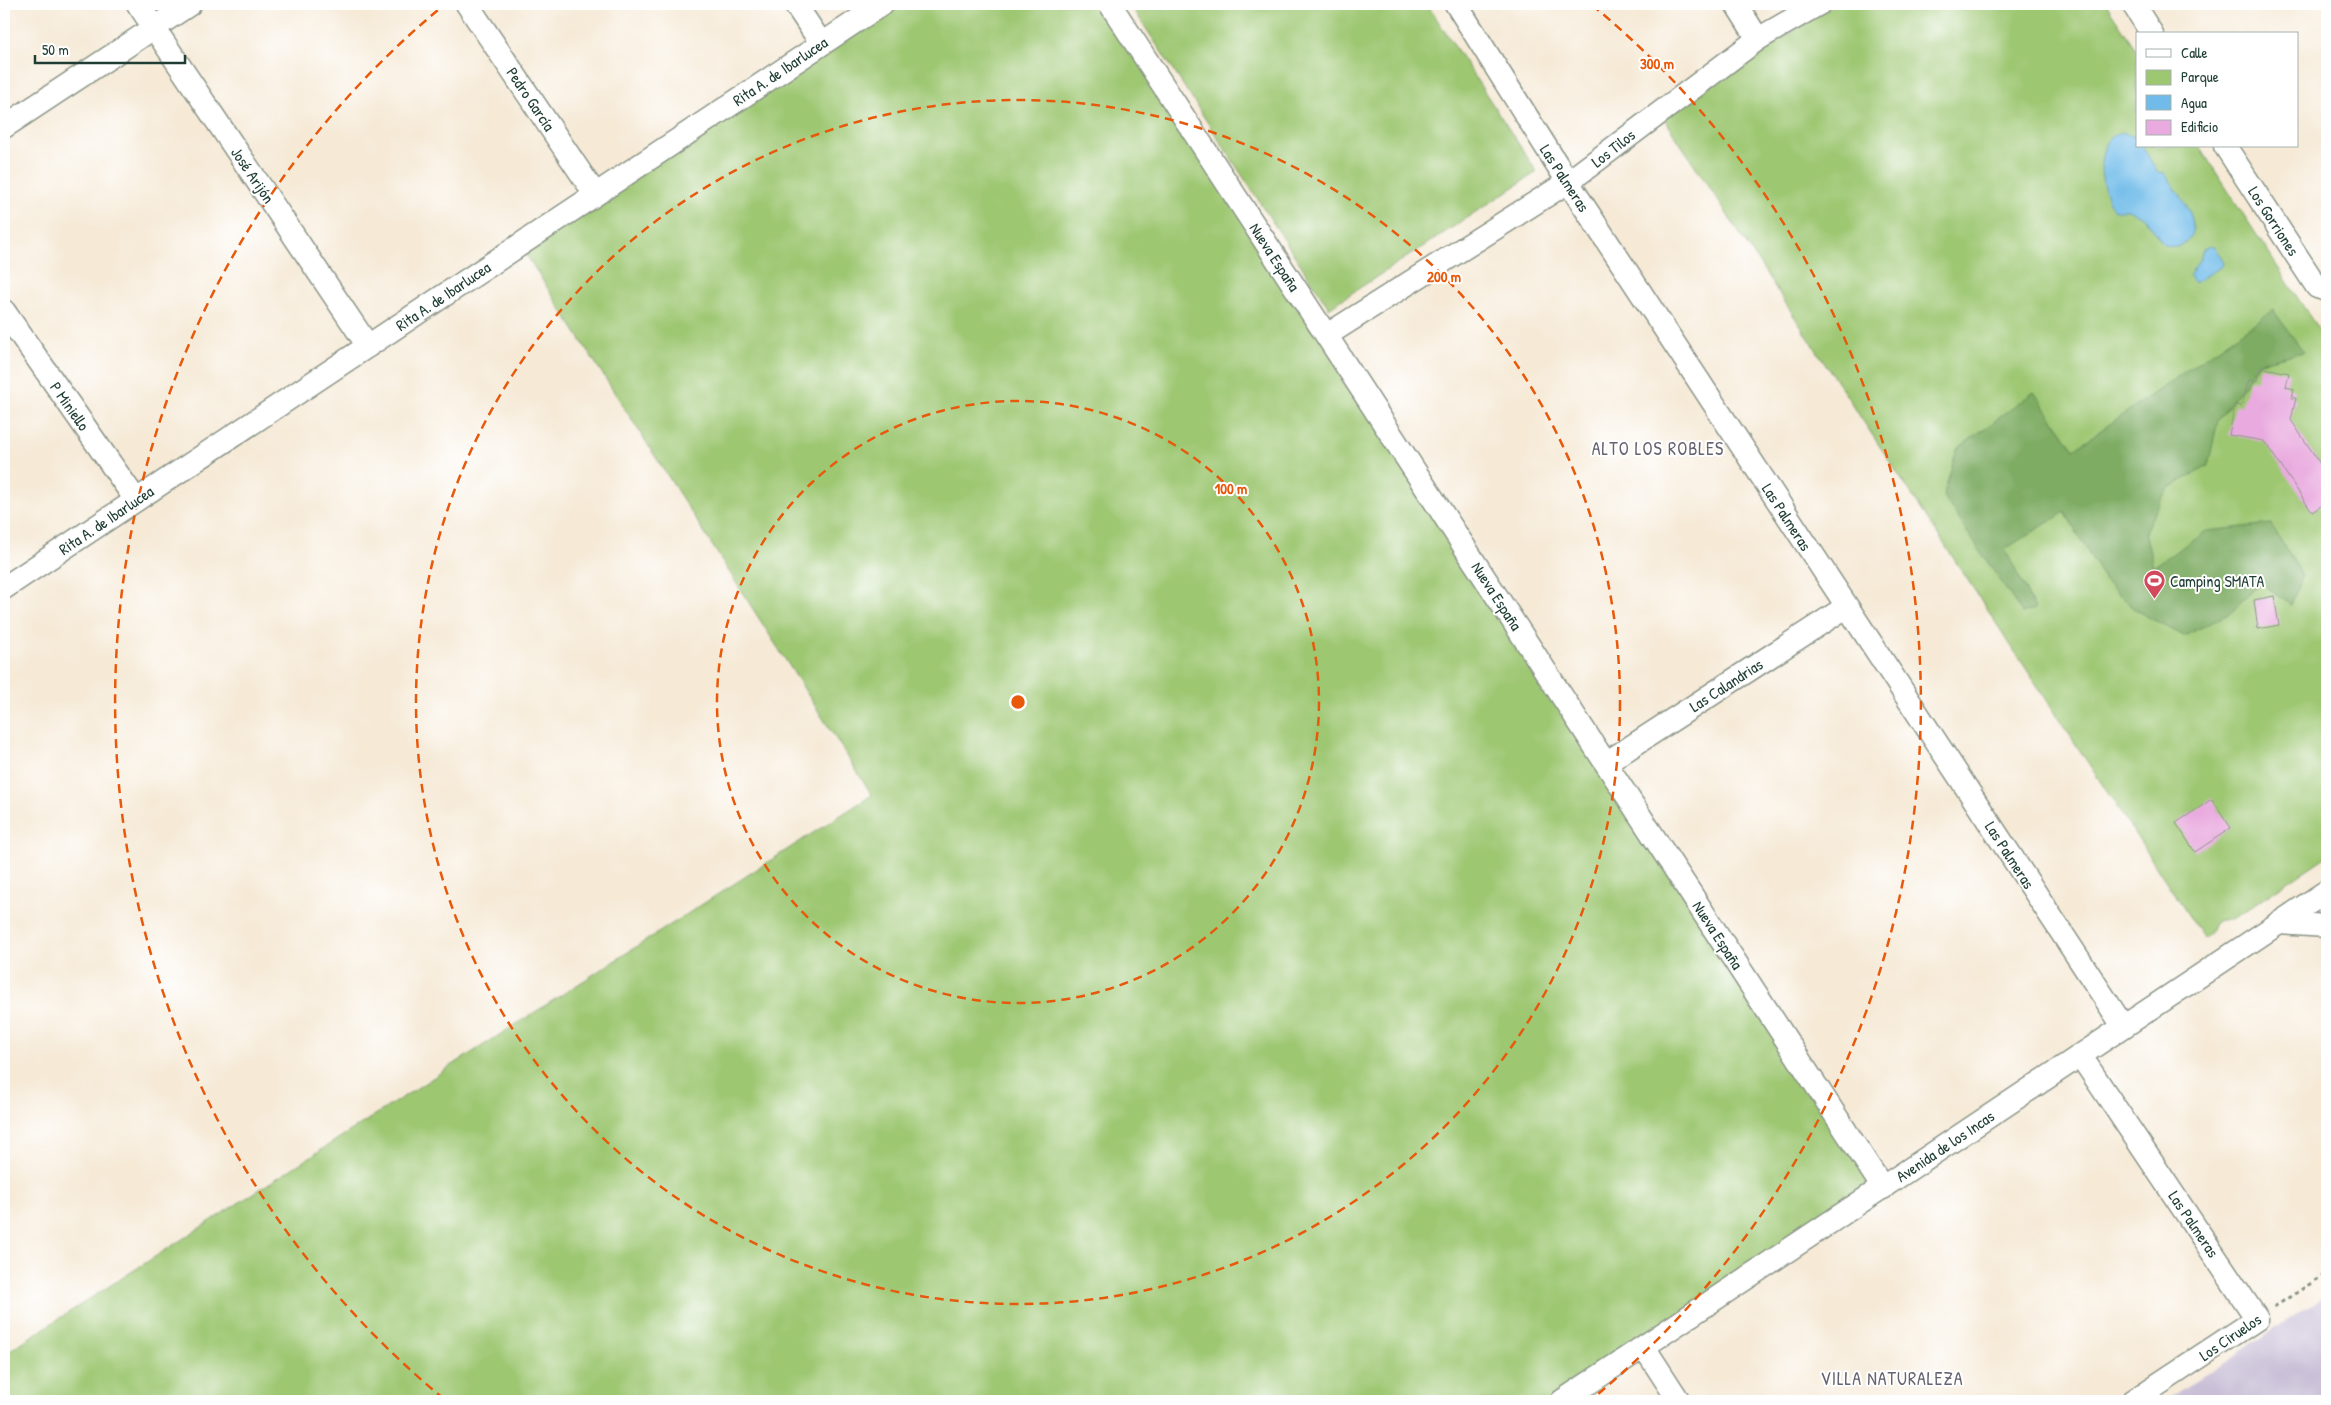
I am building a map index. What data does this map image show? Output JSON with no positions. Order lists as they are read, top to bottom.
{
  "streets": {
    "street": [
      "Rita A. de Ibarlucea",
      "Pedro García",
      "Los Tilos",
      "José Arijón",
      "Las Palmeras",
      "Los Gorriones",
      "Nueva España",
      "P Miniello",
      "Las Calandrias",
      "Avenida de los Incas",
      "Los Ciruelos"
    ]
  },
  "crossings": [
    ["Rita A. de Ibarlucea", "Pedro García"],
    ["Rita A. de Ibarlucea", "José Arijón"],
    ["Rita A. de Ibarlucea", "P Miniello"],
    ["Los Tilos", "Las Palmeras"],
    ["Los Tilos", "Nueva España"],
    ["Las Palmeras", "Las Calandrias"],
    ["Las Palmeras", "Avenida de los Incas"],
    ["Las Palmeras", "Los Ciruelos"],
    ["Nueva España", "Las Calandrias"],
    ["Nueva España", "Avenida de los Incas"]
  ],
  "districts": ["ALTO LOS ROBLES", "VILLA NATURALEZA"],
  "places": {
    "sports": ["Camping SMATA"]
  },
  "legend": [
    "Calle",
    "Parque",
    "Agua",
    "Edificio"
  ],
  "scale_bar": "50 m",
  "rings": ["300 m", "200 m", "100 m"]
}
